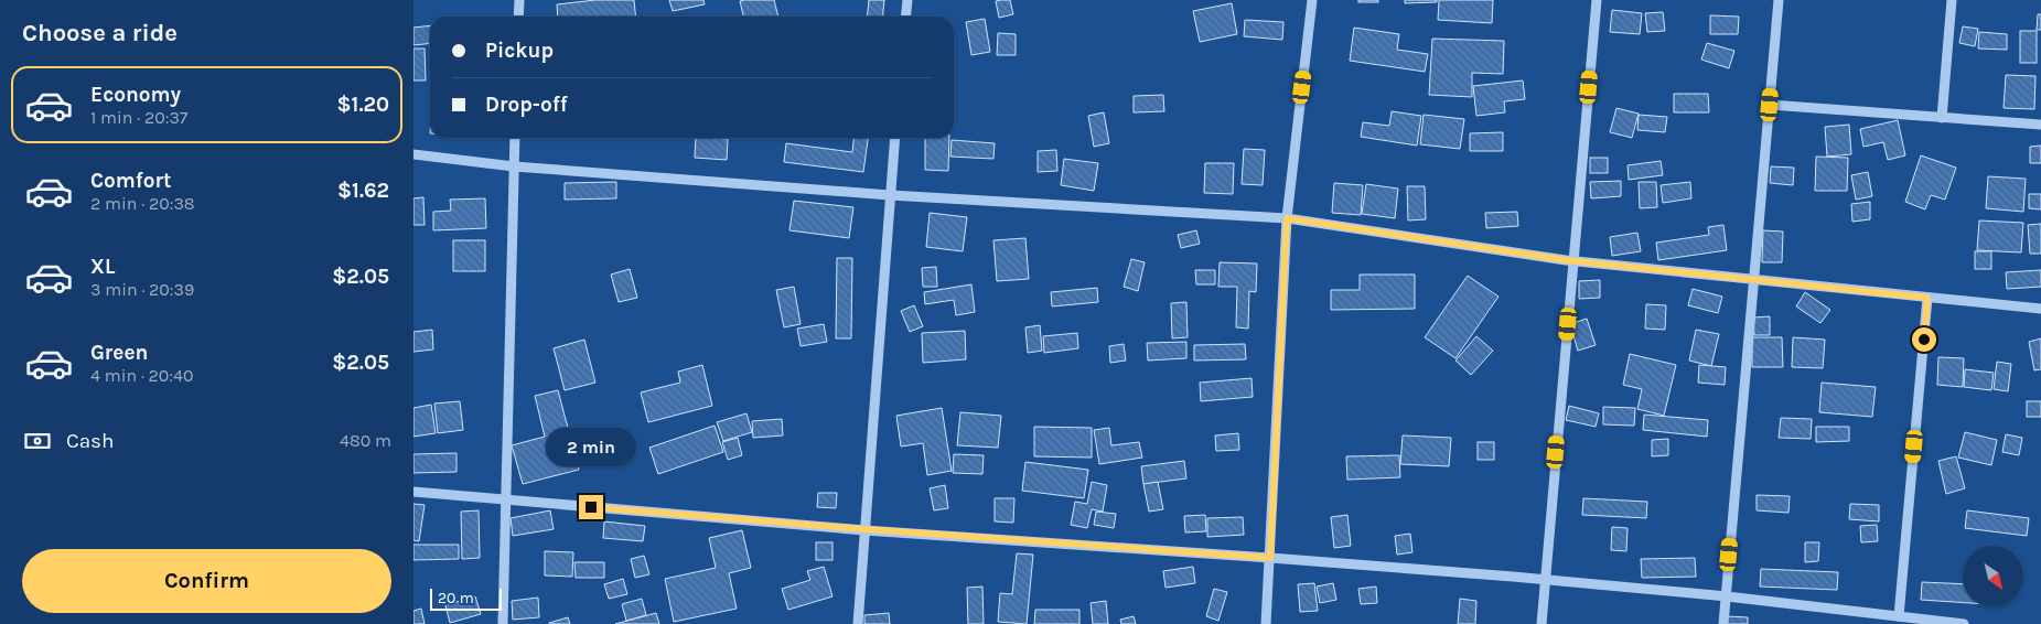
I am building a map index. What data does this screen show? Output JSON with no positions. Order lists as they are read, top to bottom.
{
  "scale_bar": "20 m",
  "north": "bottom right",
  "page": {
    "heading": "Choose a ride",
    "banner": ["Pickup", "Drop-off"],
    "list": [
      {
        "name": "Economy",
        "note": "1 min · 20:37",
        "value": "$1.20"
      },
      {
        "name": "Comfort",
        "note": "2 min · 20:38",
        "value": "$1.62"
      },
      {
        "name": "XL",
        "note": "3 min · 20:39",
        "value": "$2.05"
      },
      {
        "name": "Green",
        "note": "4 min · 20:40",
        "value": "$2.05"
      }
    ],
    "pay": ["Cash", "480 m"],
    "bubble": "2 min",
    "buttons": "Confirm",
    "scale": "20 m"
  }
}
